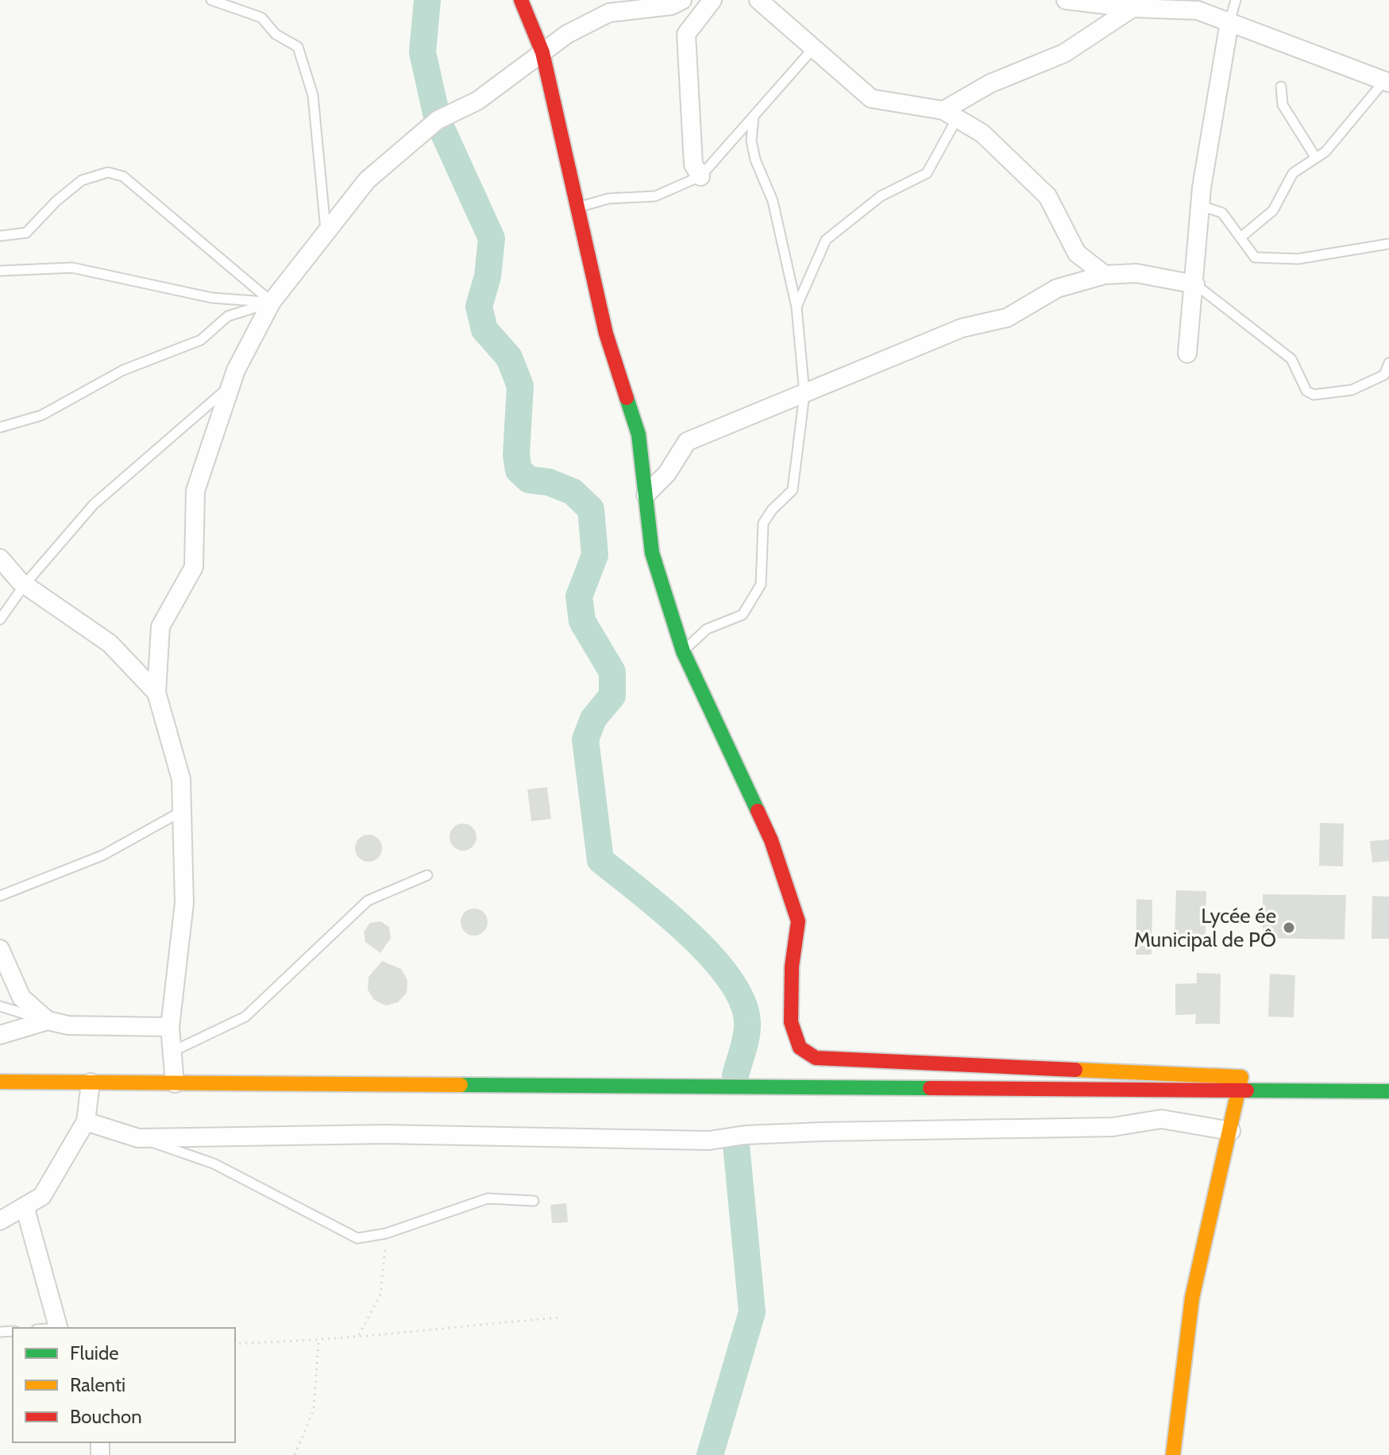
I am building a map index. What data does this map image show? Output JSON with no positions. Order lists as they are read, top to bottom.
{
  "places": ["Lycée ée Municipal de PÔ"],
  "legend": ["Fluide", "Ralenti", "Bouchon"]
}
